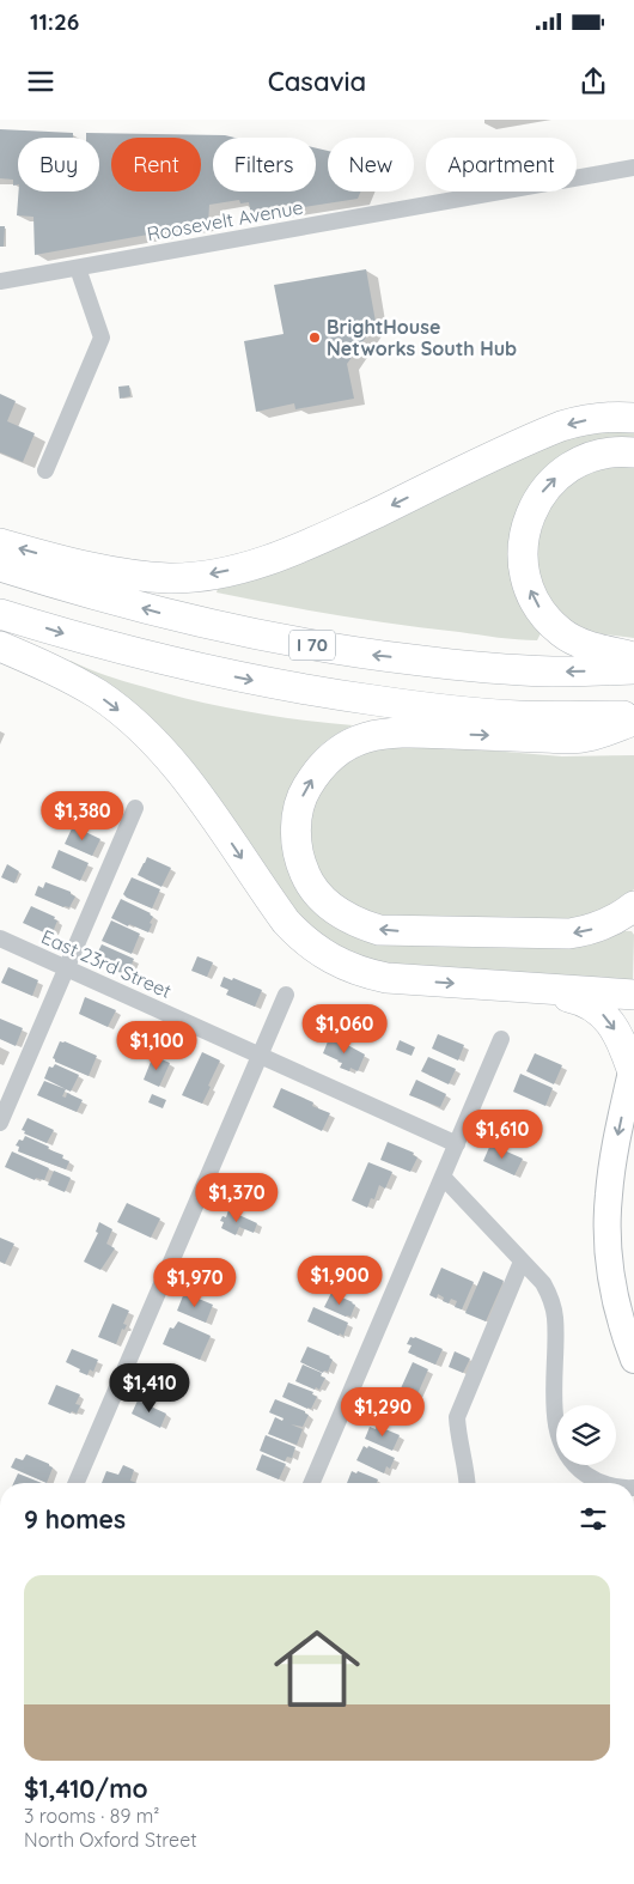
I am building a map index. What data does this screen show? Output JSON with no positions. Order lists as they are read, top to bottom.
{
  "streets": {
    "highway": ["I 70"],
    "street": ["Roosevelt Avenue", "East 23rd Street"]
  },
  "places": ["BrightHouse Networks South Hub"],
  "page": {
    "status": "11:26",
    "header": "Casavia",
    "chip": [
      "Buy",
      "Rent",
      "Filters",
      "New",
      "Apartment"
    ],
    "price": [
      "$1,380",
      "$1,060",
      "$1,100",
      "$1,610",
      "$1,370",
      "$1,900",
      "$1,970",
      "$1,410",
      "$1,290"
    ],
    "heading": "9 homes",
    "list": [
      {
        "name": "$1,410/mo",
        "note": "3 rooms · 89 m² · North Oxford Street"
      }
    ]
  }
}
